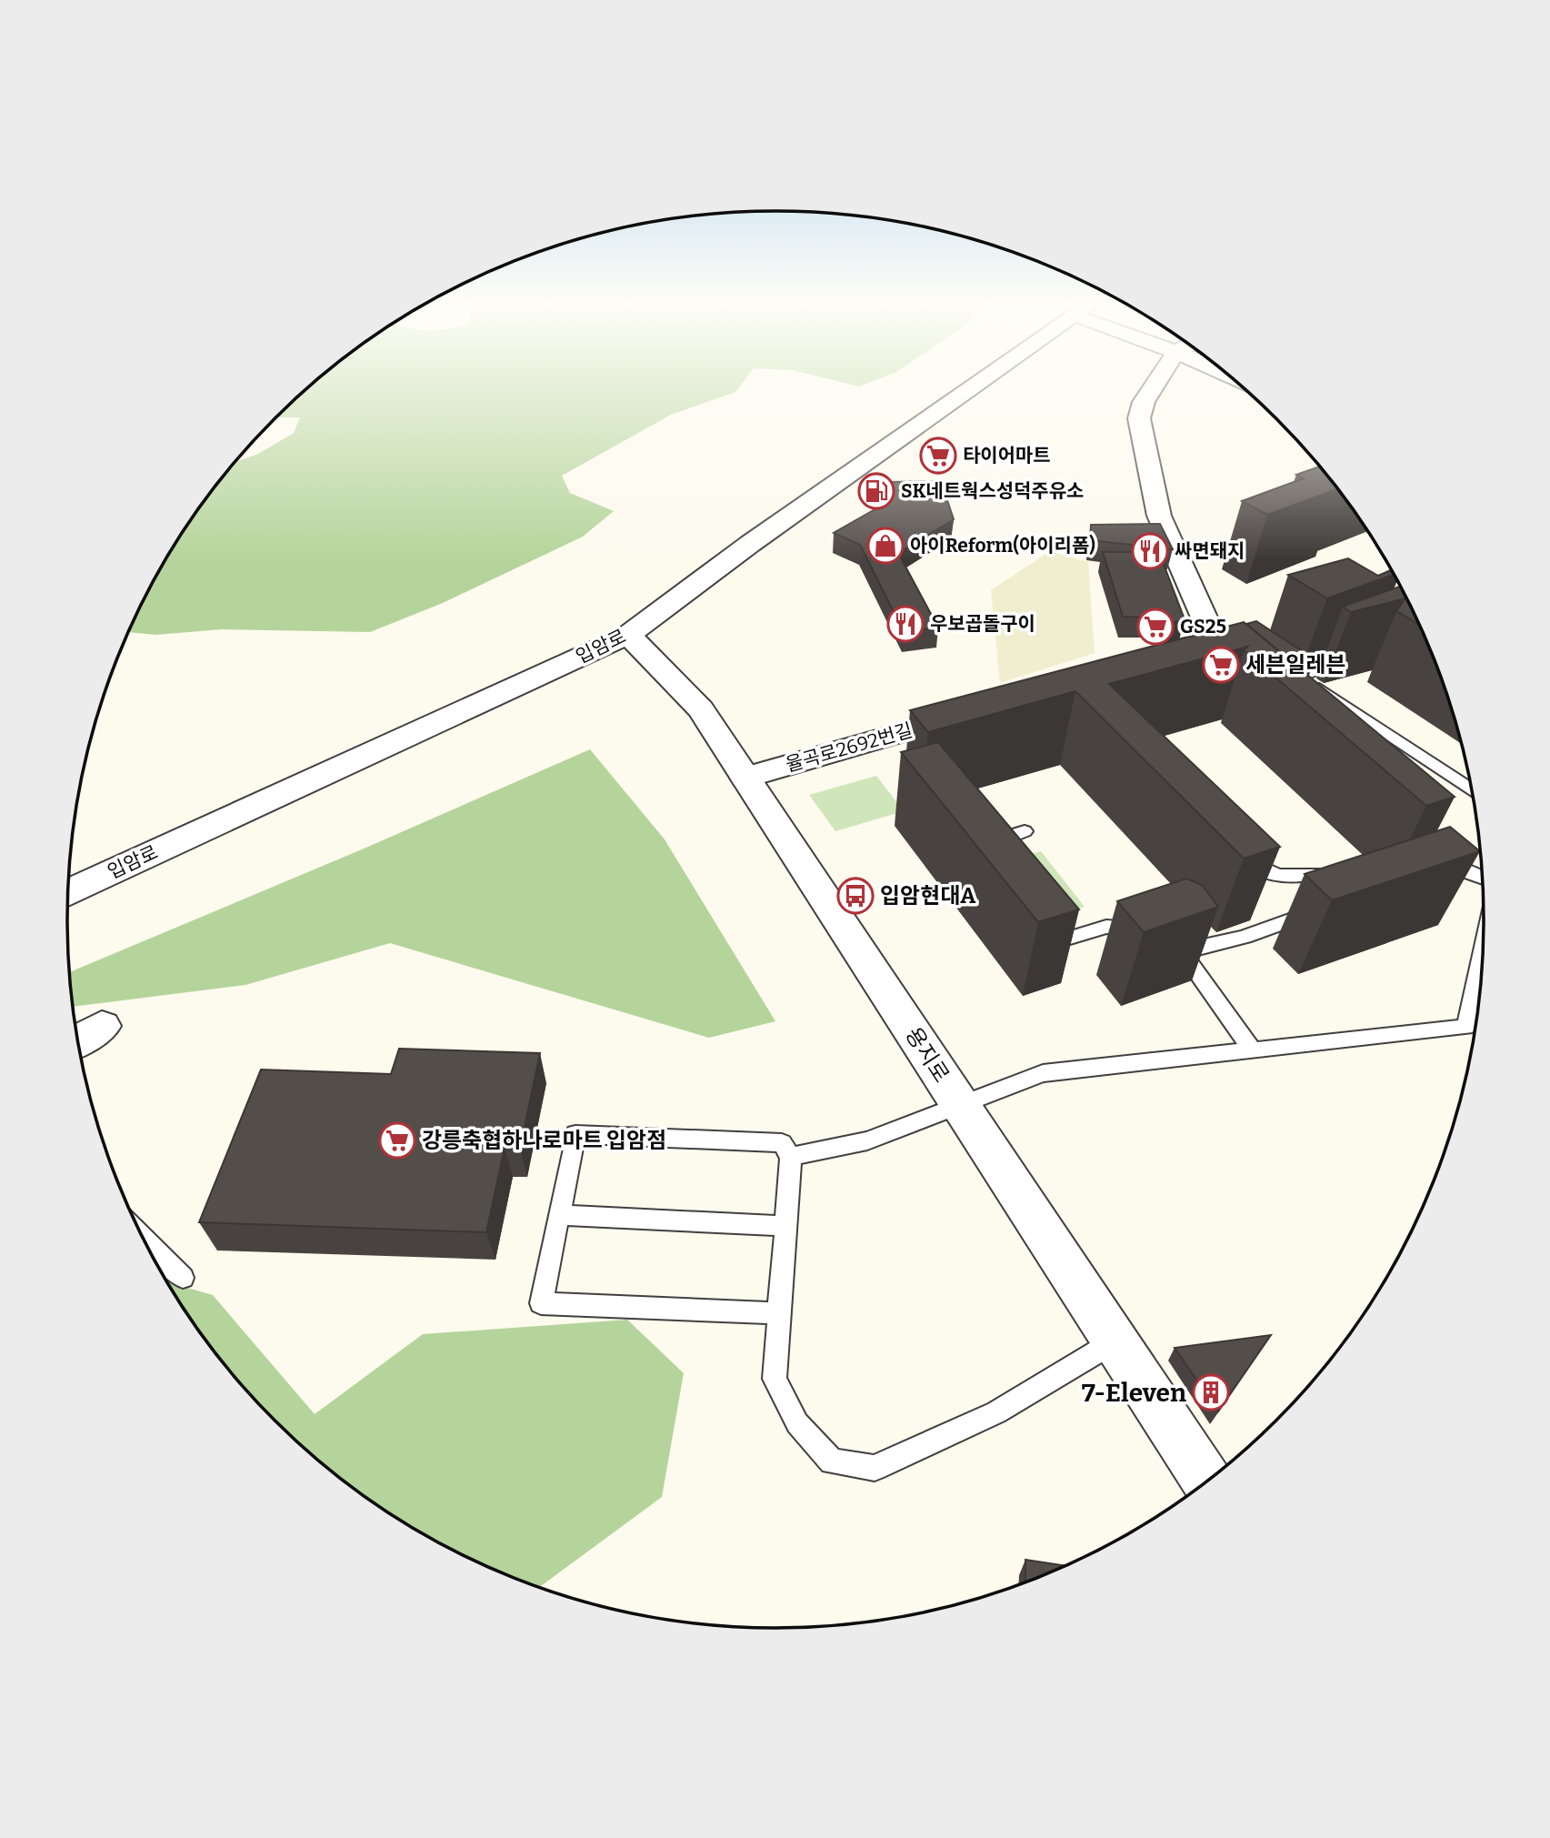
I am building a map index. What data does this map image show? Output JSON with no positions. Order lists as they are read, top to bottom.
{
  "streets": {
    "street": ["입암로", "율곡로2692번길", "용지로"]
  },
  "crossings": [
    ["입암로", "용지로"],
    ["율곡로2692번길", "용지로"]
  ],
  "places": {
    "supermarket": [
      "타이어마트",
      "GS25",
      "세븐일레븐",
      "강릉축협하나로마트 입암점"
    ],
    "fuel station": ["SK네트웍스성덕주유소"],
    "shop": ["아이Reform(아이리폼)"],
    "restaurant": ["싸면돼지", "우보곱돌구이"],
    "bus stop": ["입암현대A"],
    "building": ["7-Eleven"]
  }
}
